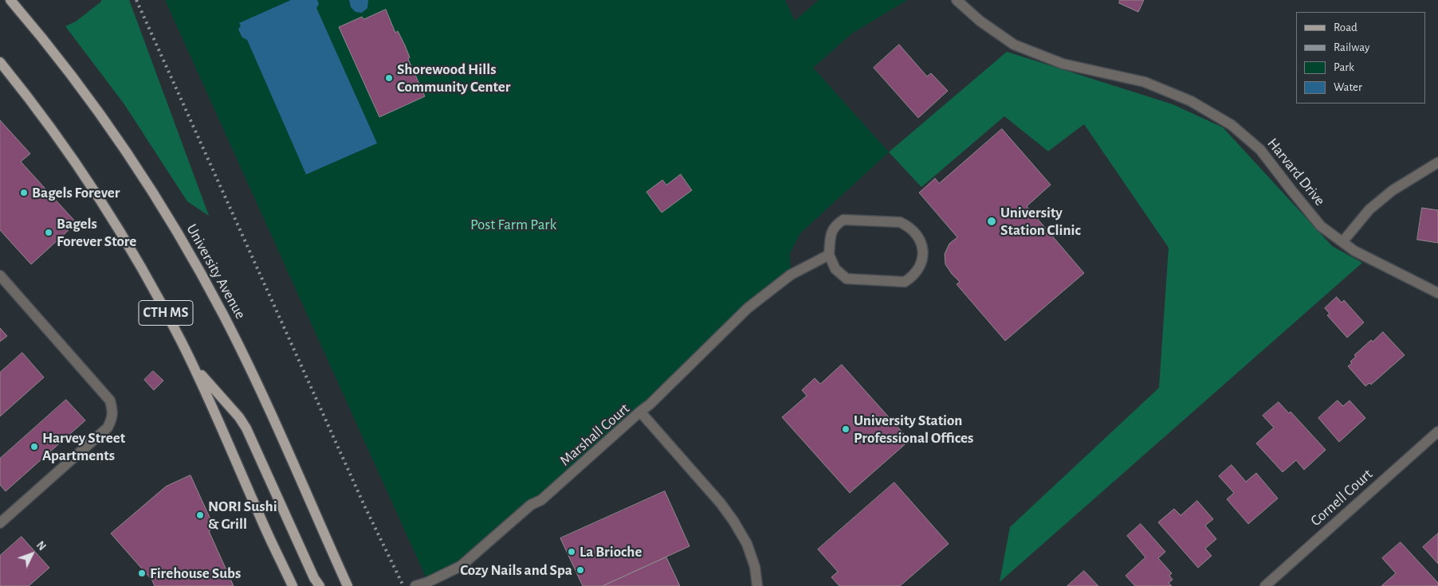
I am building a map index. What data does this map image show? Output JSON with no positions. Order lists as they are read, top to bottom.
{
  "streets": {
    "main road": ["University Avenue", "CTH MS"],
    "street": ["Harvard Drive", "Marshall Court", "Cornell Court"]
  },
  "parks": ["Post Farm Park"],
  "places": [
    "Shorewood Hills Community Center",
    "Bagels Forever",
    "University Station Clinic",
    "Bagels Forever Store",
    "University Station Professional Offices",
    "Harvey Street Apartments",
    "NORI Sushi & Grill",
    "La Brioche",
    "Cozy Nails and Spa",
    "Firehouse Subs"
  ],
  "legend": [
    "Road",
    "Railway",
    "Park",
    "Water"
  ],
  "north": "top right"
}
